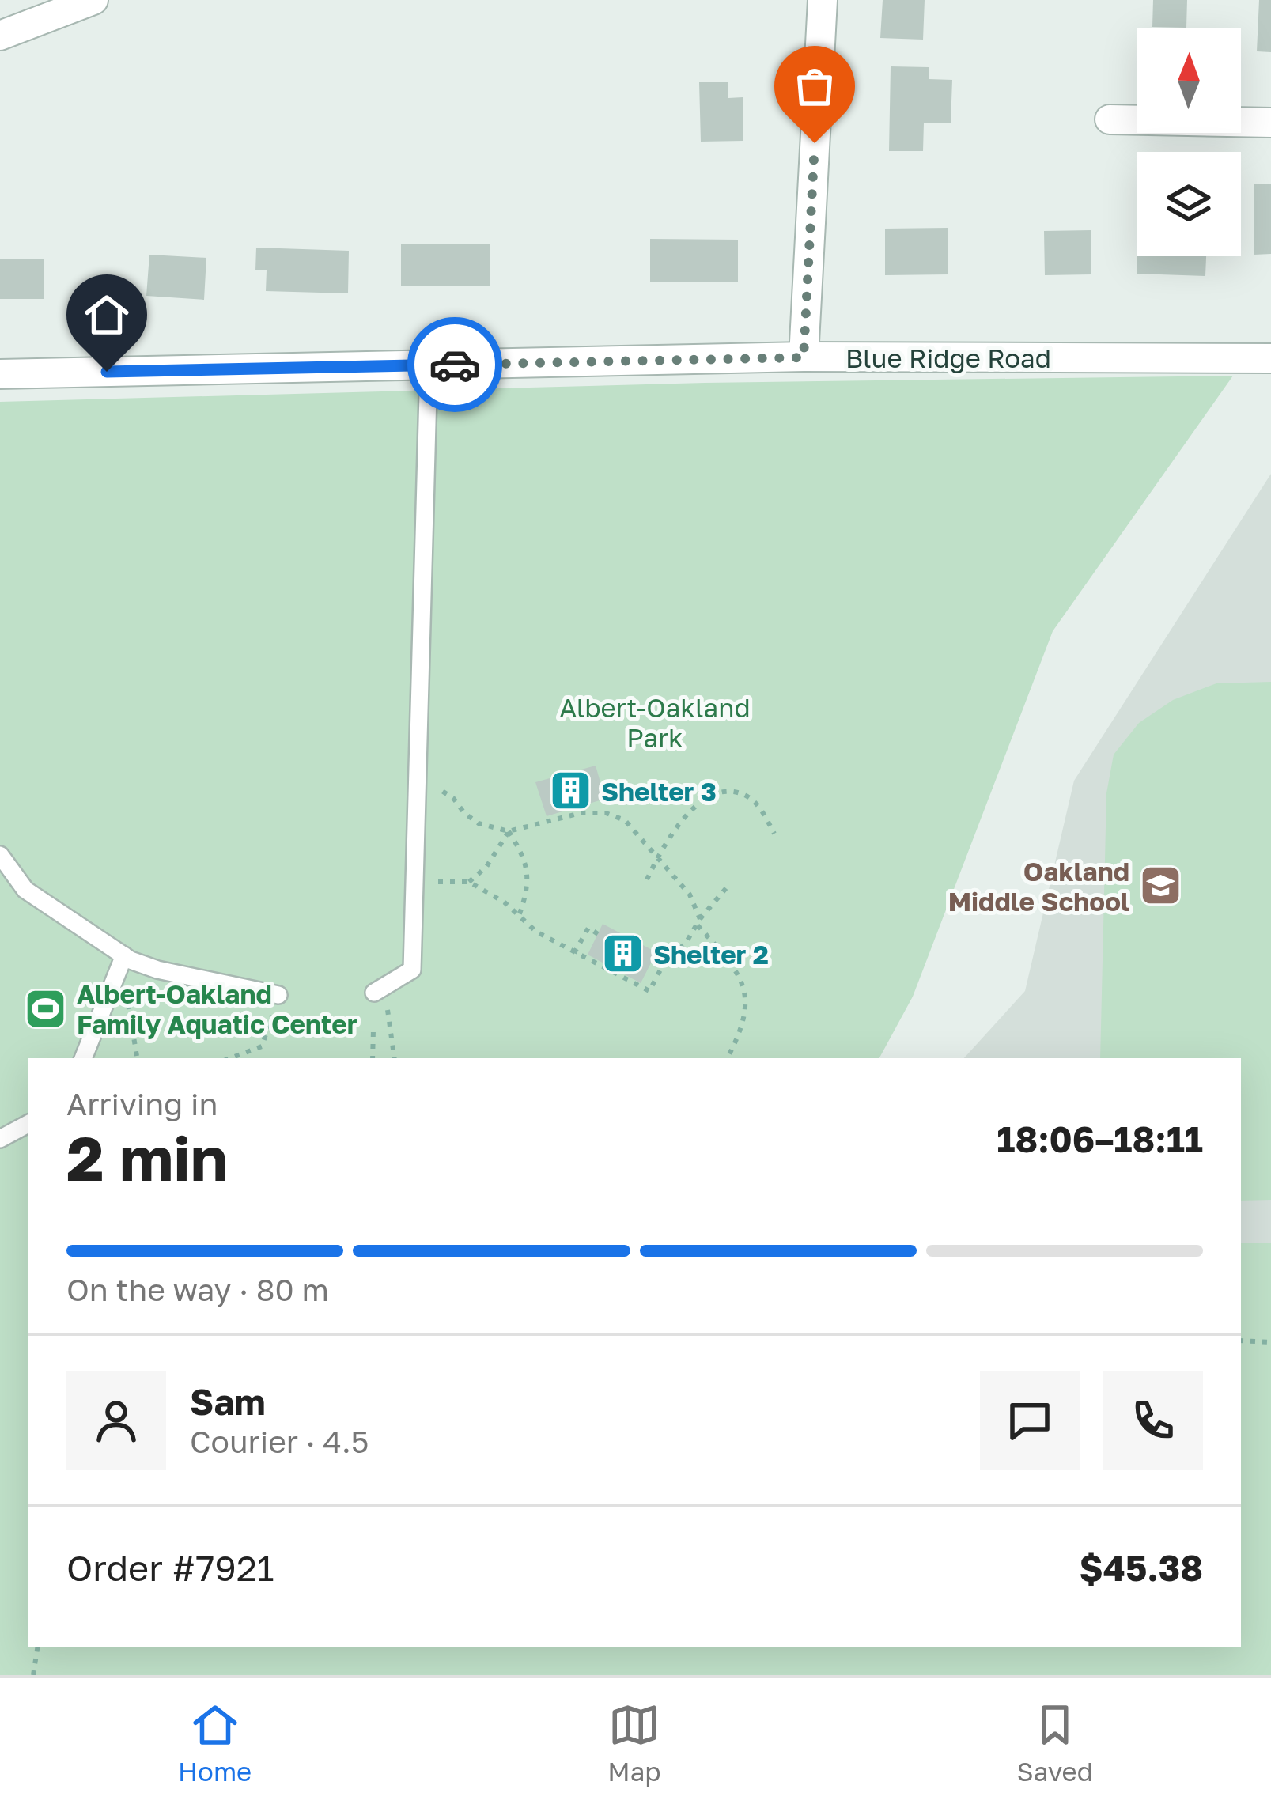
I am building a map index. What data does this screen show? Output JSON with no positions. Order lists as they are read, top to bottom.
{
  "streets": {
    "street": ["Blue Ridge Road"]
  },
  "parks": ["Albert-Oakland Park"],
  "places": {
    "building": ["Shelter 3", "Shelter 2"],
    "school or university": ["Oakland Middle School"],
    "sports": ["Albert-Oakland Family Aquatic Center"]
  },
  "north": "top",
  "page": {
    "heading": ["2 min", "Arriving in", "18:06–18:11"],
    "panel": [
      "Sam",
      "Courier · 4.5",
      "Order #7921",
      "$45.38"
    ],
    "bar": "On the way · 80 m",
    "tabs": ["Home", "Map", "Saved"]
  }
}
